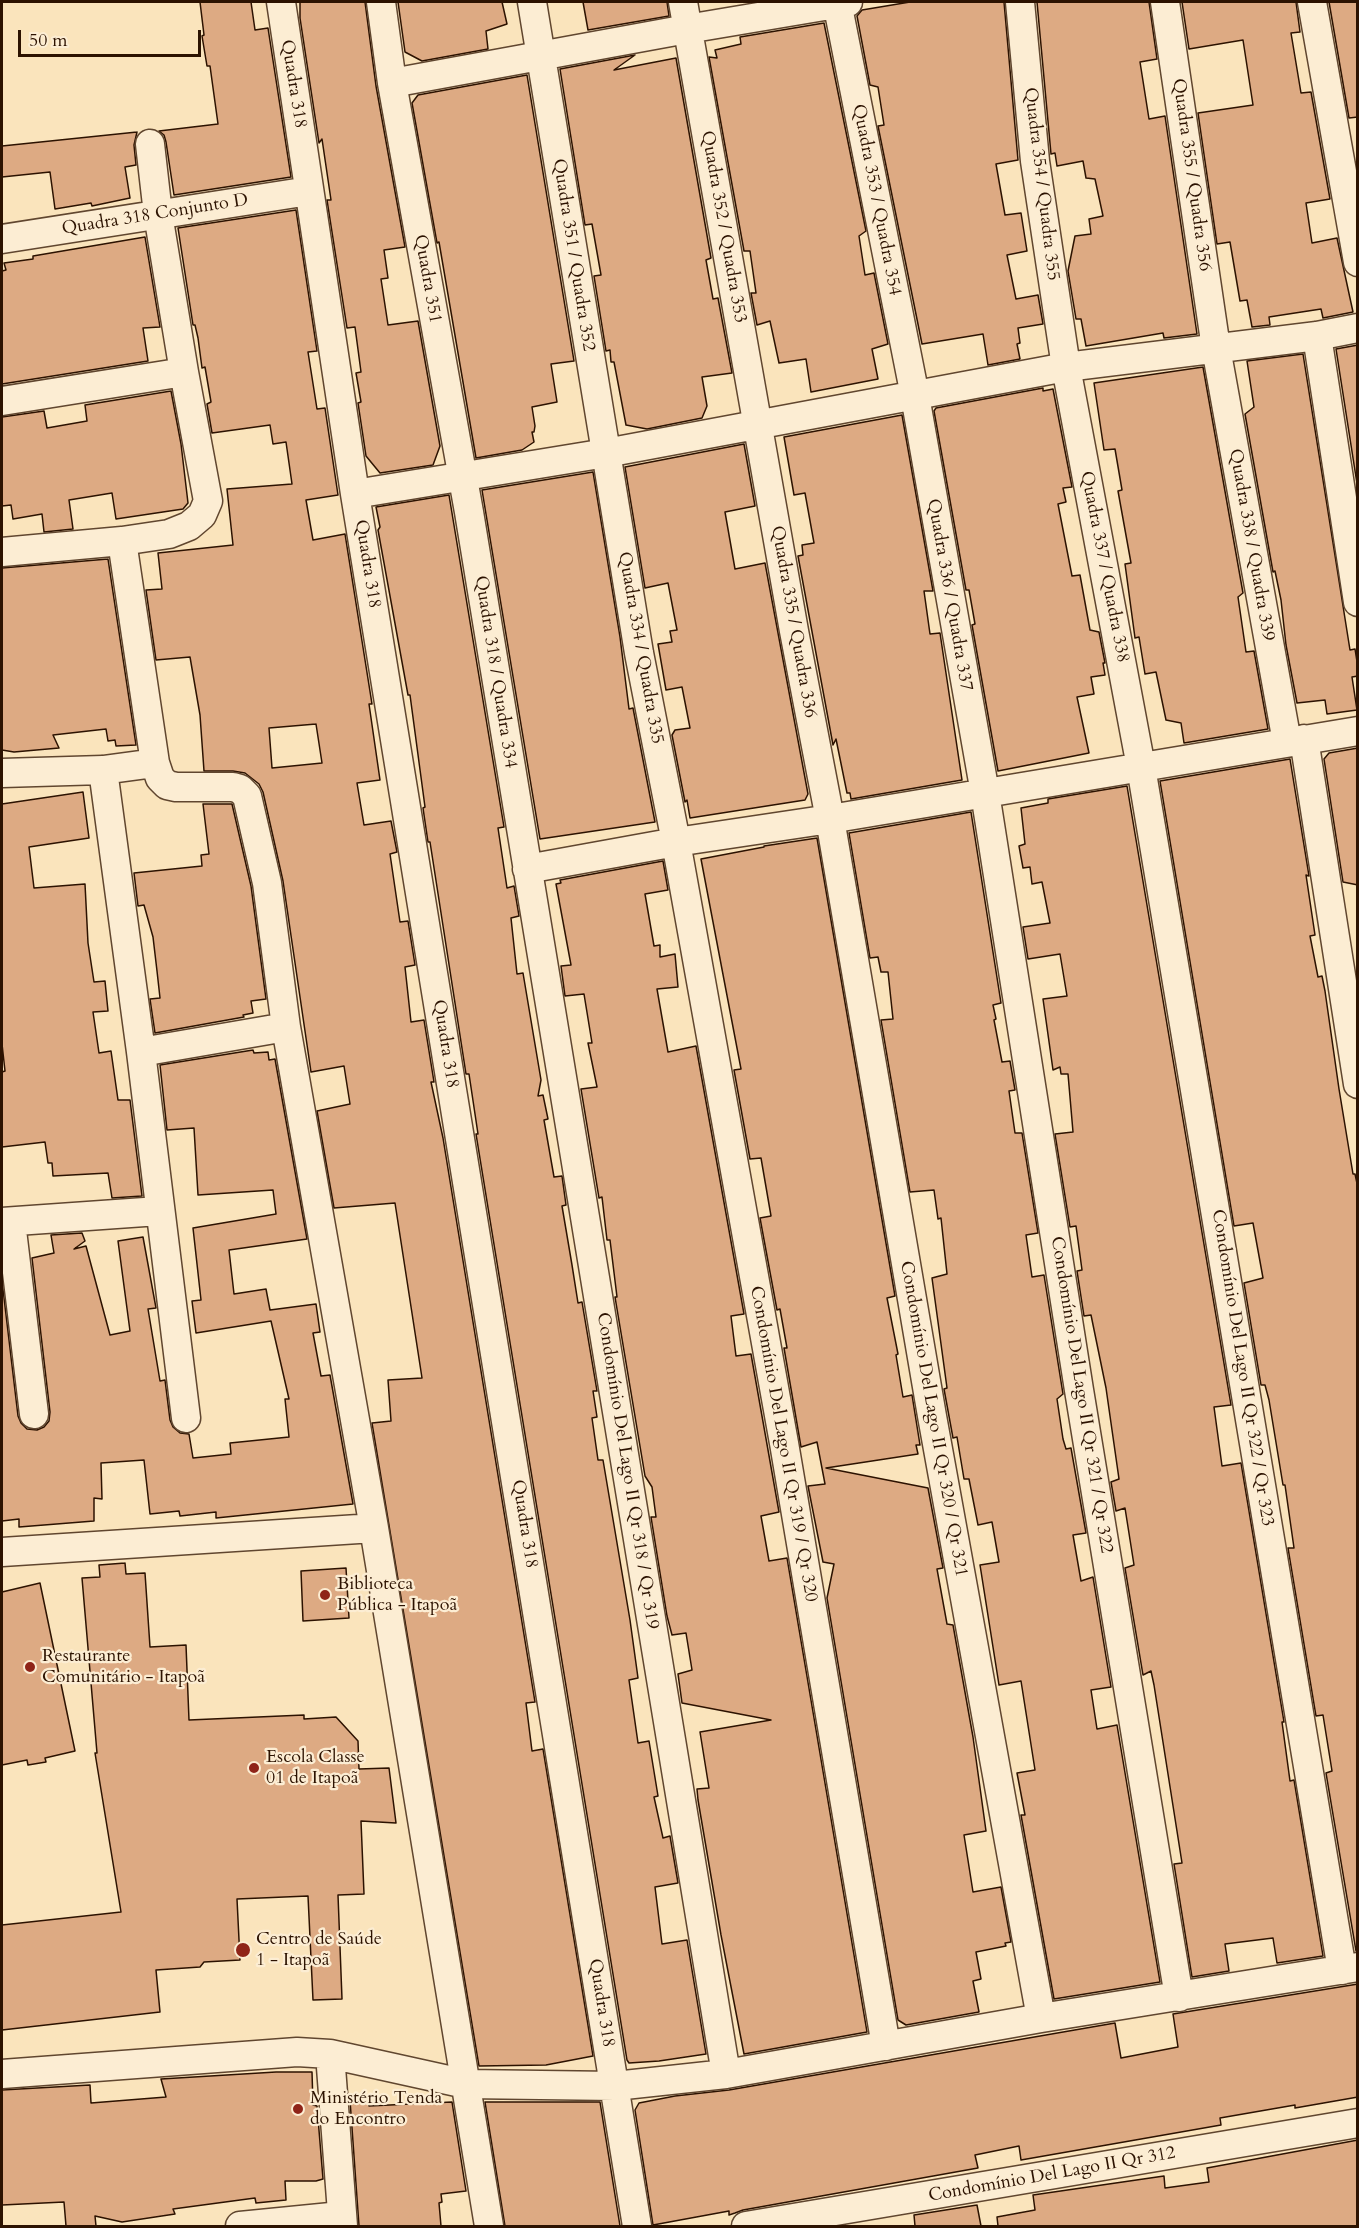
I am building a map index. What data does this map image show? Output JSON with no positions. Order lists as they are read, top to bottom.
{
  "streets": {
    "street": [
      "Quadra 318",
      "Quadra 355 / Quadra 356",
      "Quadra 354 / Quadra 355",
      "Quadra 353 / Quadra 354",
      "Quadra 318 Conjunto D",
      "Quadra 352 / Quadra 353",
      "Quadra 351 / Quadra 352",
      "Quadra 351",
      "Quadra 338 / Quadra 339",
      "Quadra 337 / Quadra 338",
      "Quadra 336 / Quadra 337",
      "Quadra 335 / Quadra 336",
      "Quadra 334 / Quadra 335",
      "Quadra 318 / Quadra 334",
      "Condomínio Del Lago II Qr 322 / Qr 323",
      "Condomínio Del Lago II Qr 321 / Qr 322",
      "Condomínio Del Lago II Qr 320 / Qr 321",
      "Condomínio Del Lago II Qr 319 / Qr 320",
      "Condomínio Del Lago II Qr 318 / Qr 319",
      "Condomínio Del Lago II Qr 312"
    ]
  },
  "crossings": [
    ["Quadra 318", "Quadra 318 Conjunto D"],
    ["Quadra 355 / Quadra 356", "Quadra 338 / Quadra 339"],
    ["Quadra 354 / Quadra 355", "Quadra 337 / Quadra 338"],
    ["Quadra 353 / Quadra 354", "Quadra 336 / Quadra 337"],
    ["Quadra 352 / Quadra 353", "Quadra 335 / Quadra 336"],
    ["Quadra 351 / Quadra 352", "Quadra 334 / Quadra 335"],
    ["Quadra 351", "Quadra 318 / Quadra 334"],
    ["Quadra 337 / Quadra 338", "Condomínio Del Lago II Qr 322 / Qr 323"],
    ["Quadra 336 / Quadra 337", "Condomínio Del Lago II Qr 321 / Qr 322"],
    ["Quadra 335 / Quadra 336", "Condomínio Del Lago II Qr 320 / Qr 321"],
    ["Quadra 334 / Quadra 335", "Condomínio Del Lago II Qr 319 / Qr 320"],
    ["Quadra 318 / Quadra 334", "Condomínio Del Lago II Qr 318 / Qr 319"]
  ],
  "places": [
    "Biblioteca Pública - Itapoã",
    "Restaurante Comunitário - Itapoã",
    "Escola Classe 01 de Itapoã",
    "Centro de Saúde 1 - Itapoã",
    "Ministério Tenda do Encontro"
  ],
  "scale_bar": "50 m"
}
